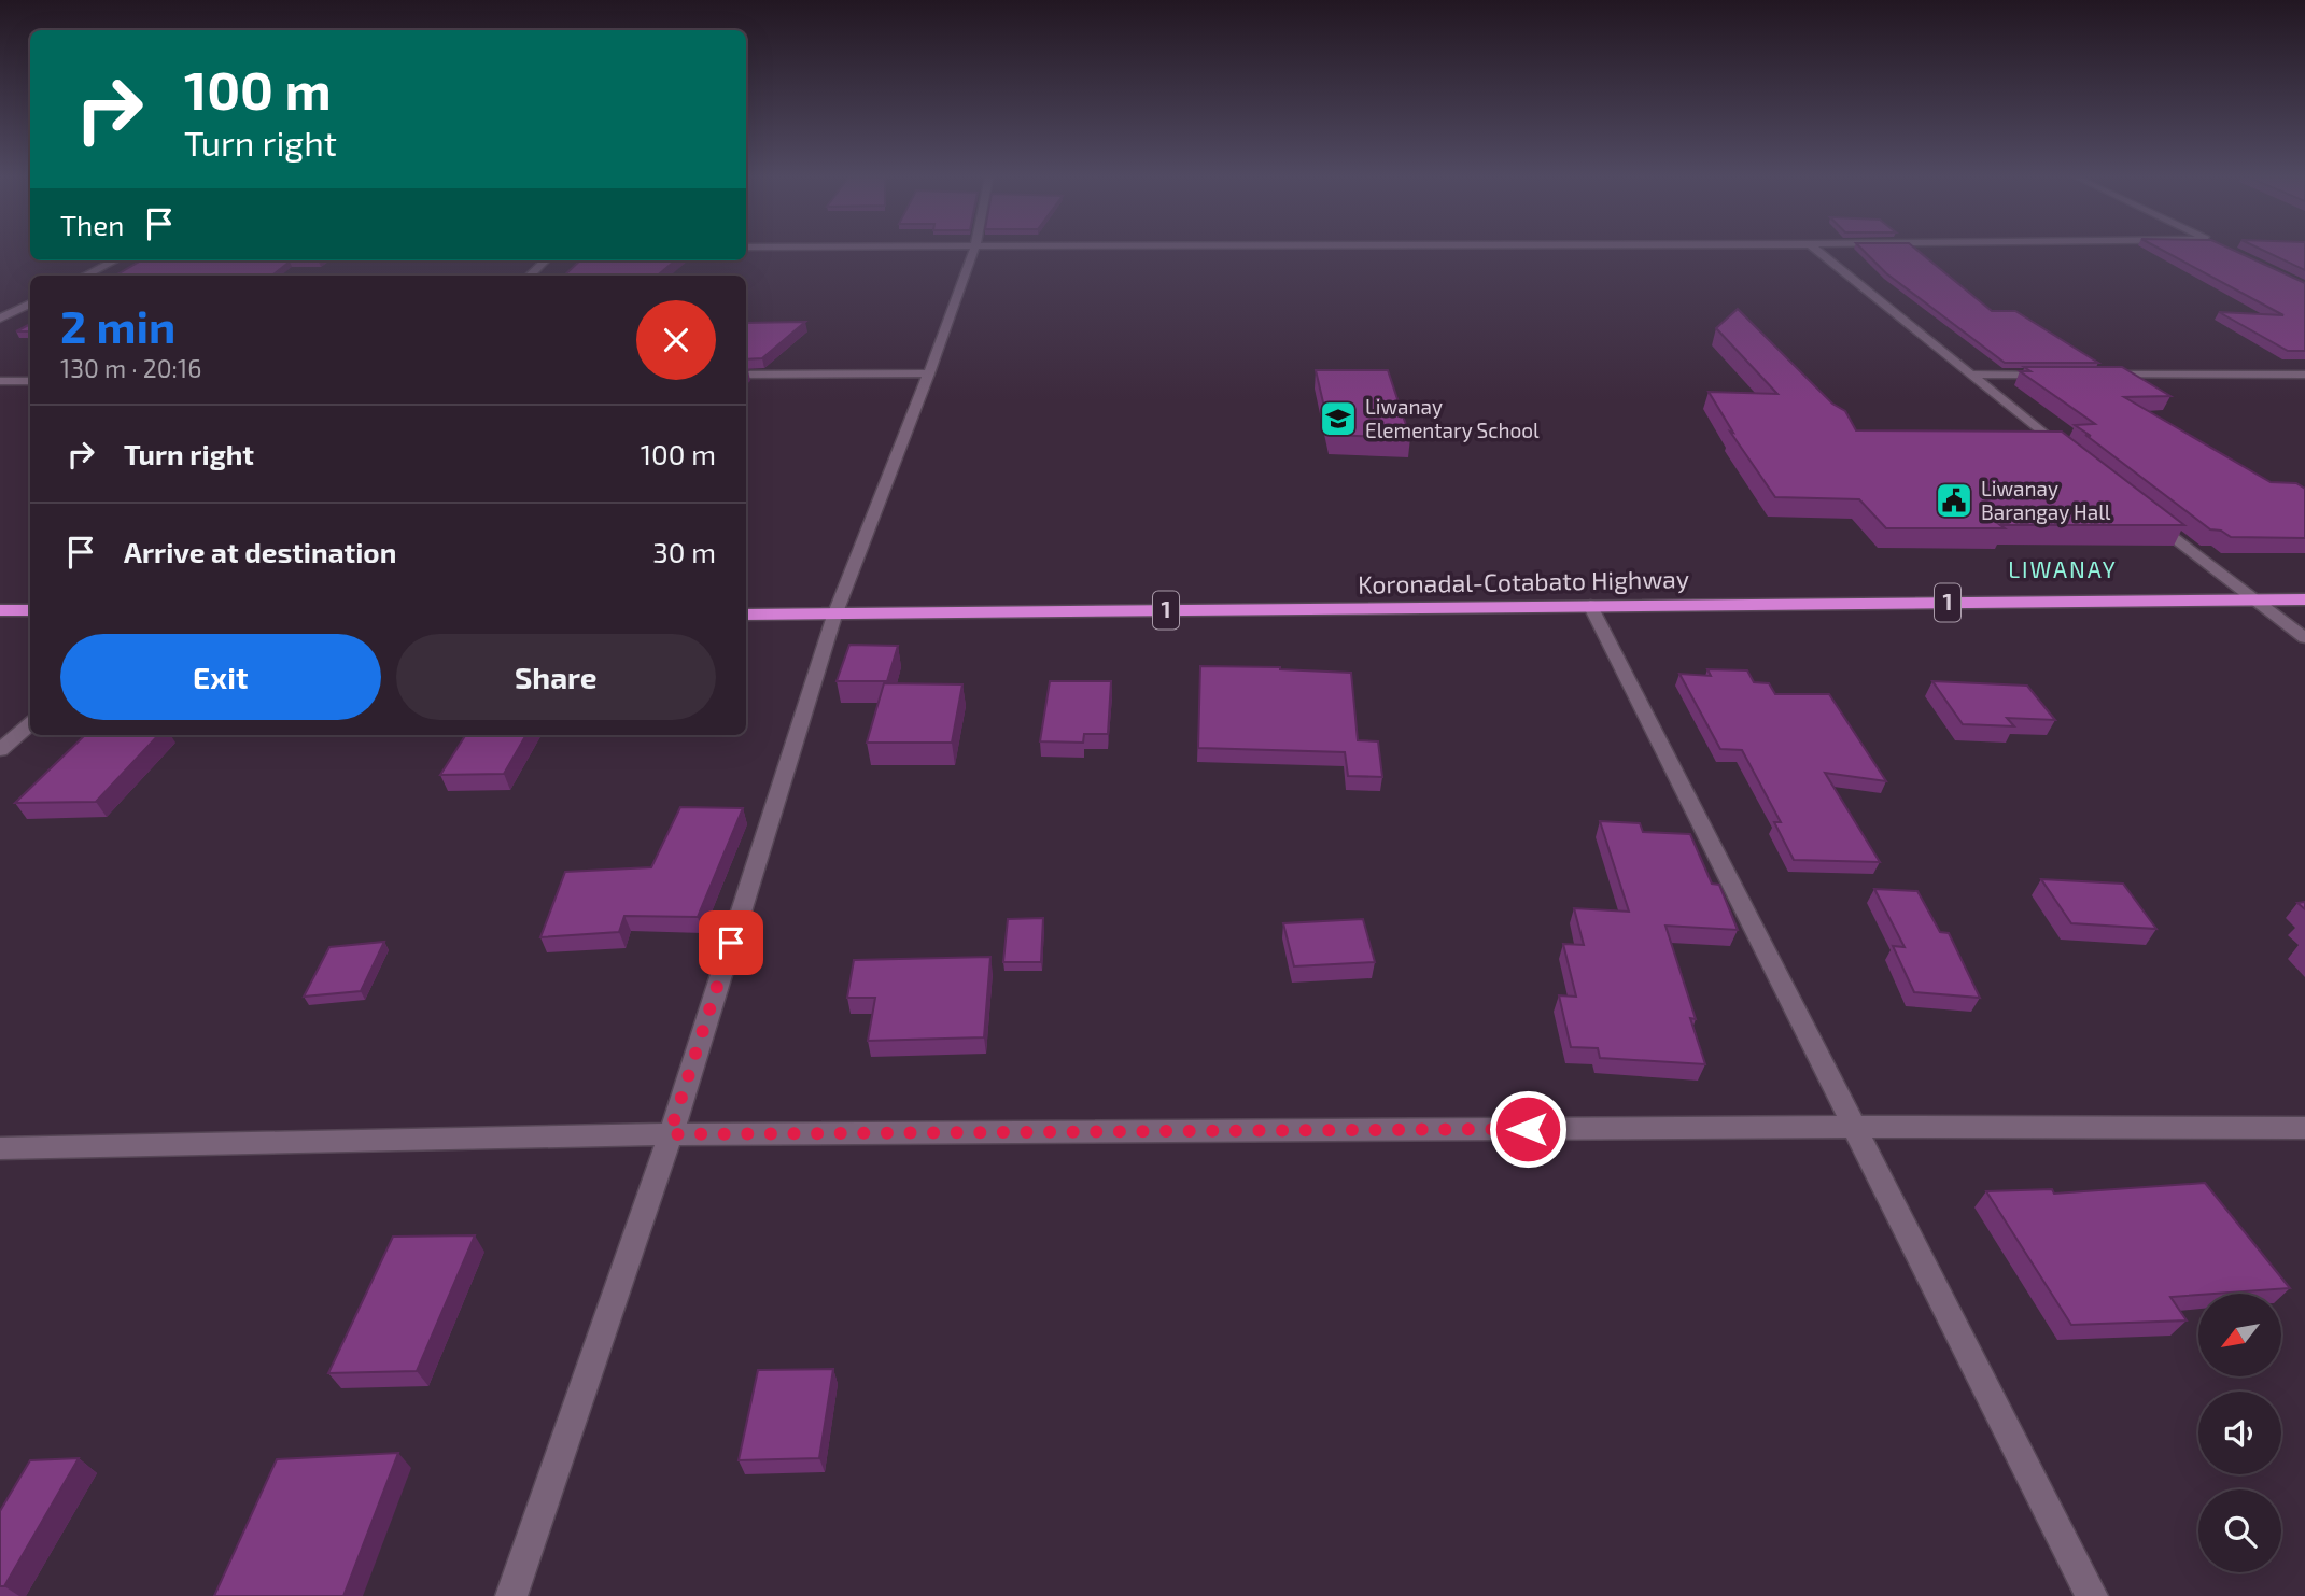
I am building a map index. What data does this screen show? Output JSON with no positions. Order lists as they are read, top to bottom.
{
  "streets": {
    "highway": ["Koronadal-Cotabato Highway", "1"]
  },
  "districts": ["LIWANAY"],
  "places": {
    "school or university": ["Liwanay Elementary School"],
    "public building": ["Liwanay Barangay Hall"]
  },
  "north": "bottom left",
  "page": {
    "turn": ["100 m", "Turn right"],
    "then": "Then",
    "heading": ["2 min", "130 m · 20:16"],
    "list": [
      {
        "name": "Turn right",
        "value": "100 m"
      },
      {
        "name": "Arrive at destination",
        "value": "30 m"
      }
    ],
    "buttons": ["Exit", "Share"]
  }
}
